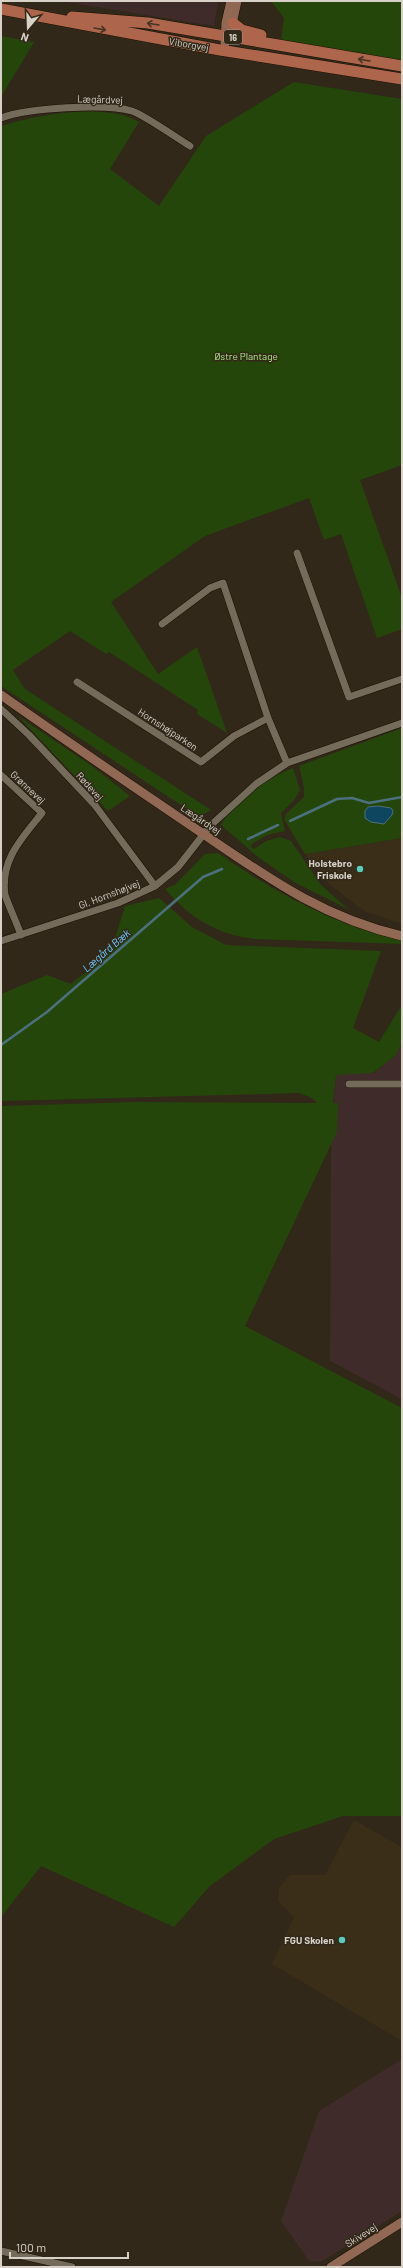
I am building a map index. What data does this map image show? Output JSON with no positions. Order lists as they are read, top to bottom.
{
  "streets": {
    "main road": ["16", "Viborgvej"],
    "street": [
      "Lægårdvej",
      "Hornshøjparken",
      "Rødevej",
      "Grønnevej",
      "Gl. Hornshøjvej",
      "Skivevej"
    ]
  },
  "crossings": [
    ["Lægårdvej", "Gl. Hornshøjvej"],
    ["Rødevej", "Gl. Hornshøjvej"]
  ],
  "water": ["Lægård Bæk"],
  "parks": ["Østre Plantage"],
  "places": ["Holstebro Friskole", "FGU Skolen"],
  "scale_bar": "100 m",
  "north": "bottom"
}
